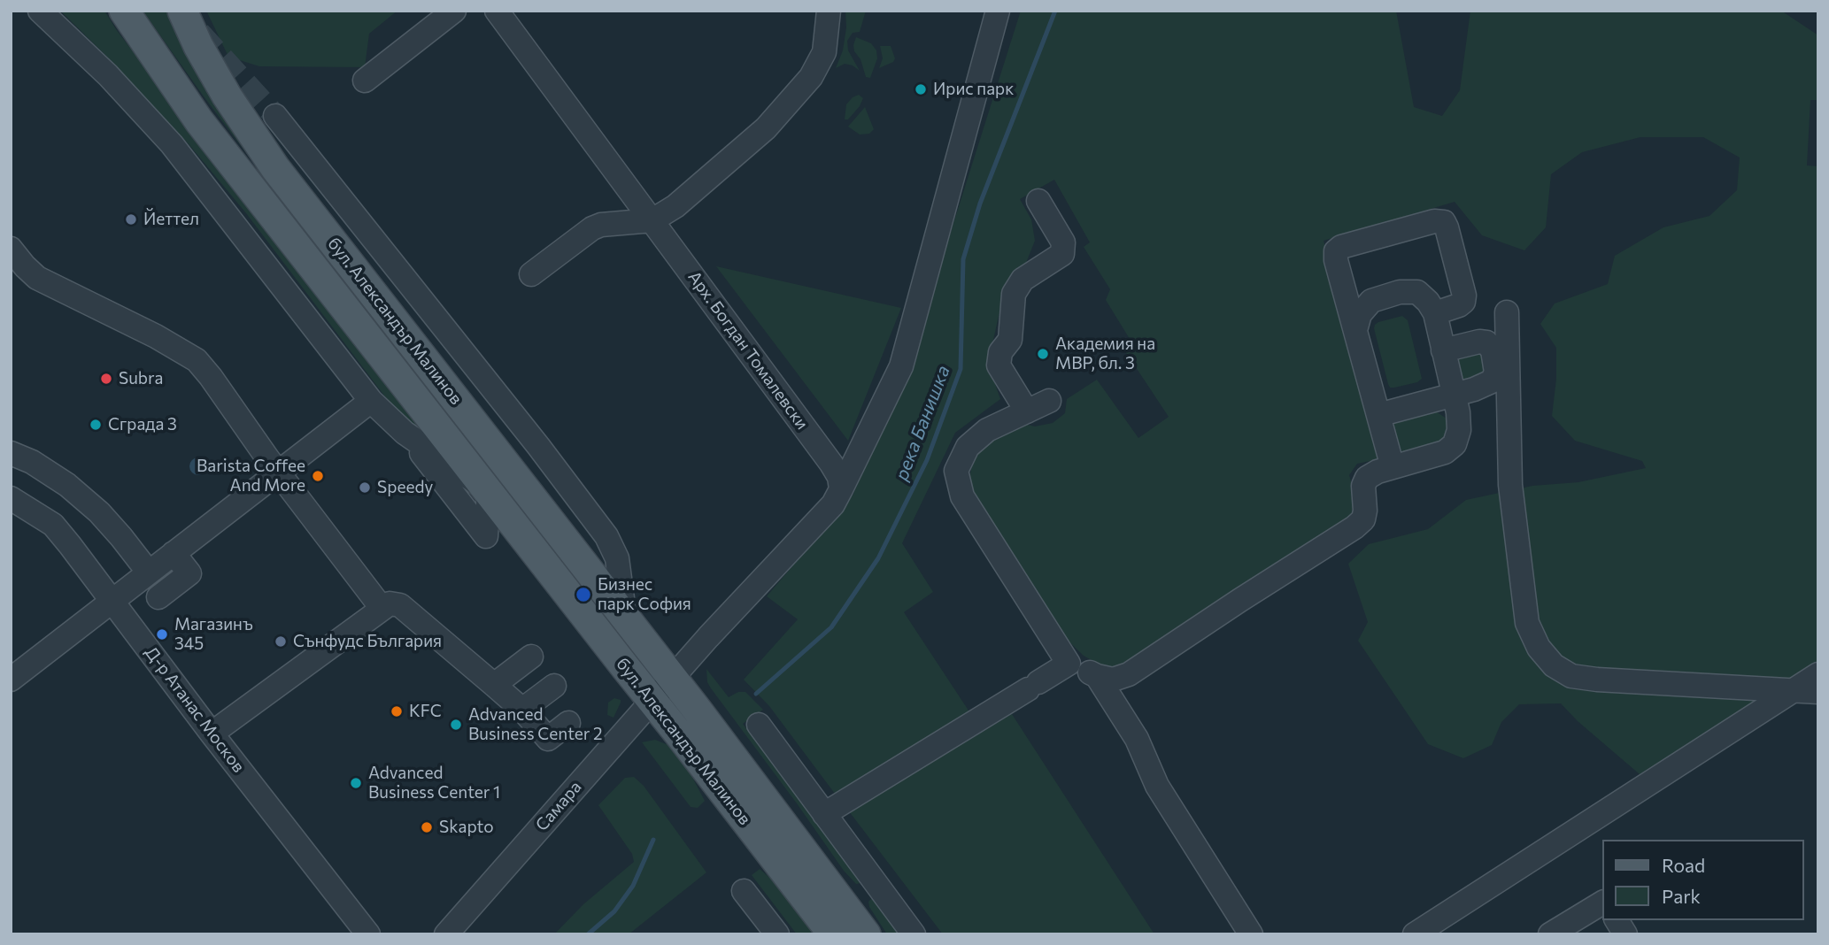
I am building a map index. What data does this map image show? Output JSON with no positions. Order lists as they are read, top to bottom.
{
  "streets": {
    "main road": ["бул. Александър Малинов"],
    "street": ["Арх. Богдан Томалевски", "Д-р Атанас Москов", "Самара"]
  },
  "crossings": [
    ["бул. Александър Малинов", "Самара"]
  ],
  "water": ["река Банишка"],
  "places": [
    "Ирис парк",
    "Йеттел",
    "Академия на МВР, бл. 3",
    "Subra",
    "Сграда 3",
    "Barista Coffee And More",
    "Speedy",
    "Бизнес парк София",
    "Магазинъ 345",
    "Сънфудс България",
    "KFC",
    "Advanced Business Center 2",
    "Advanced Business Center 1",
    "Skapto"
  ],
  "legend": ["Road", "Park"]
}
